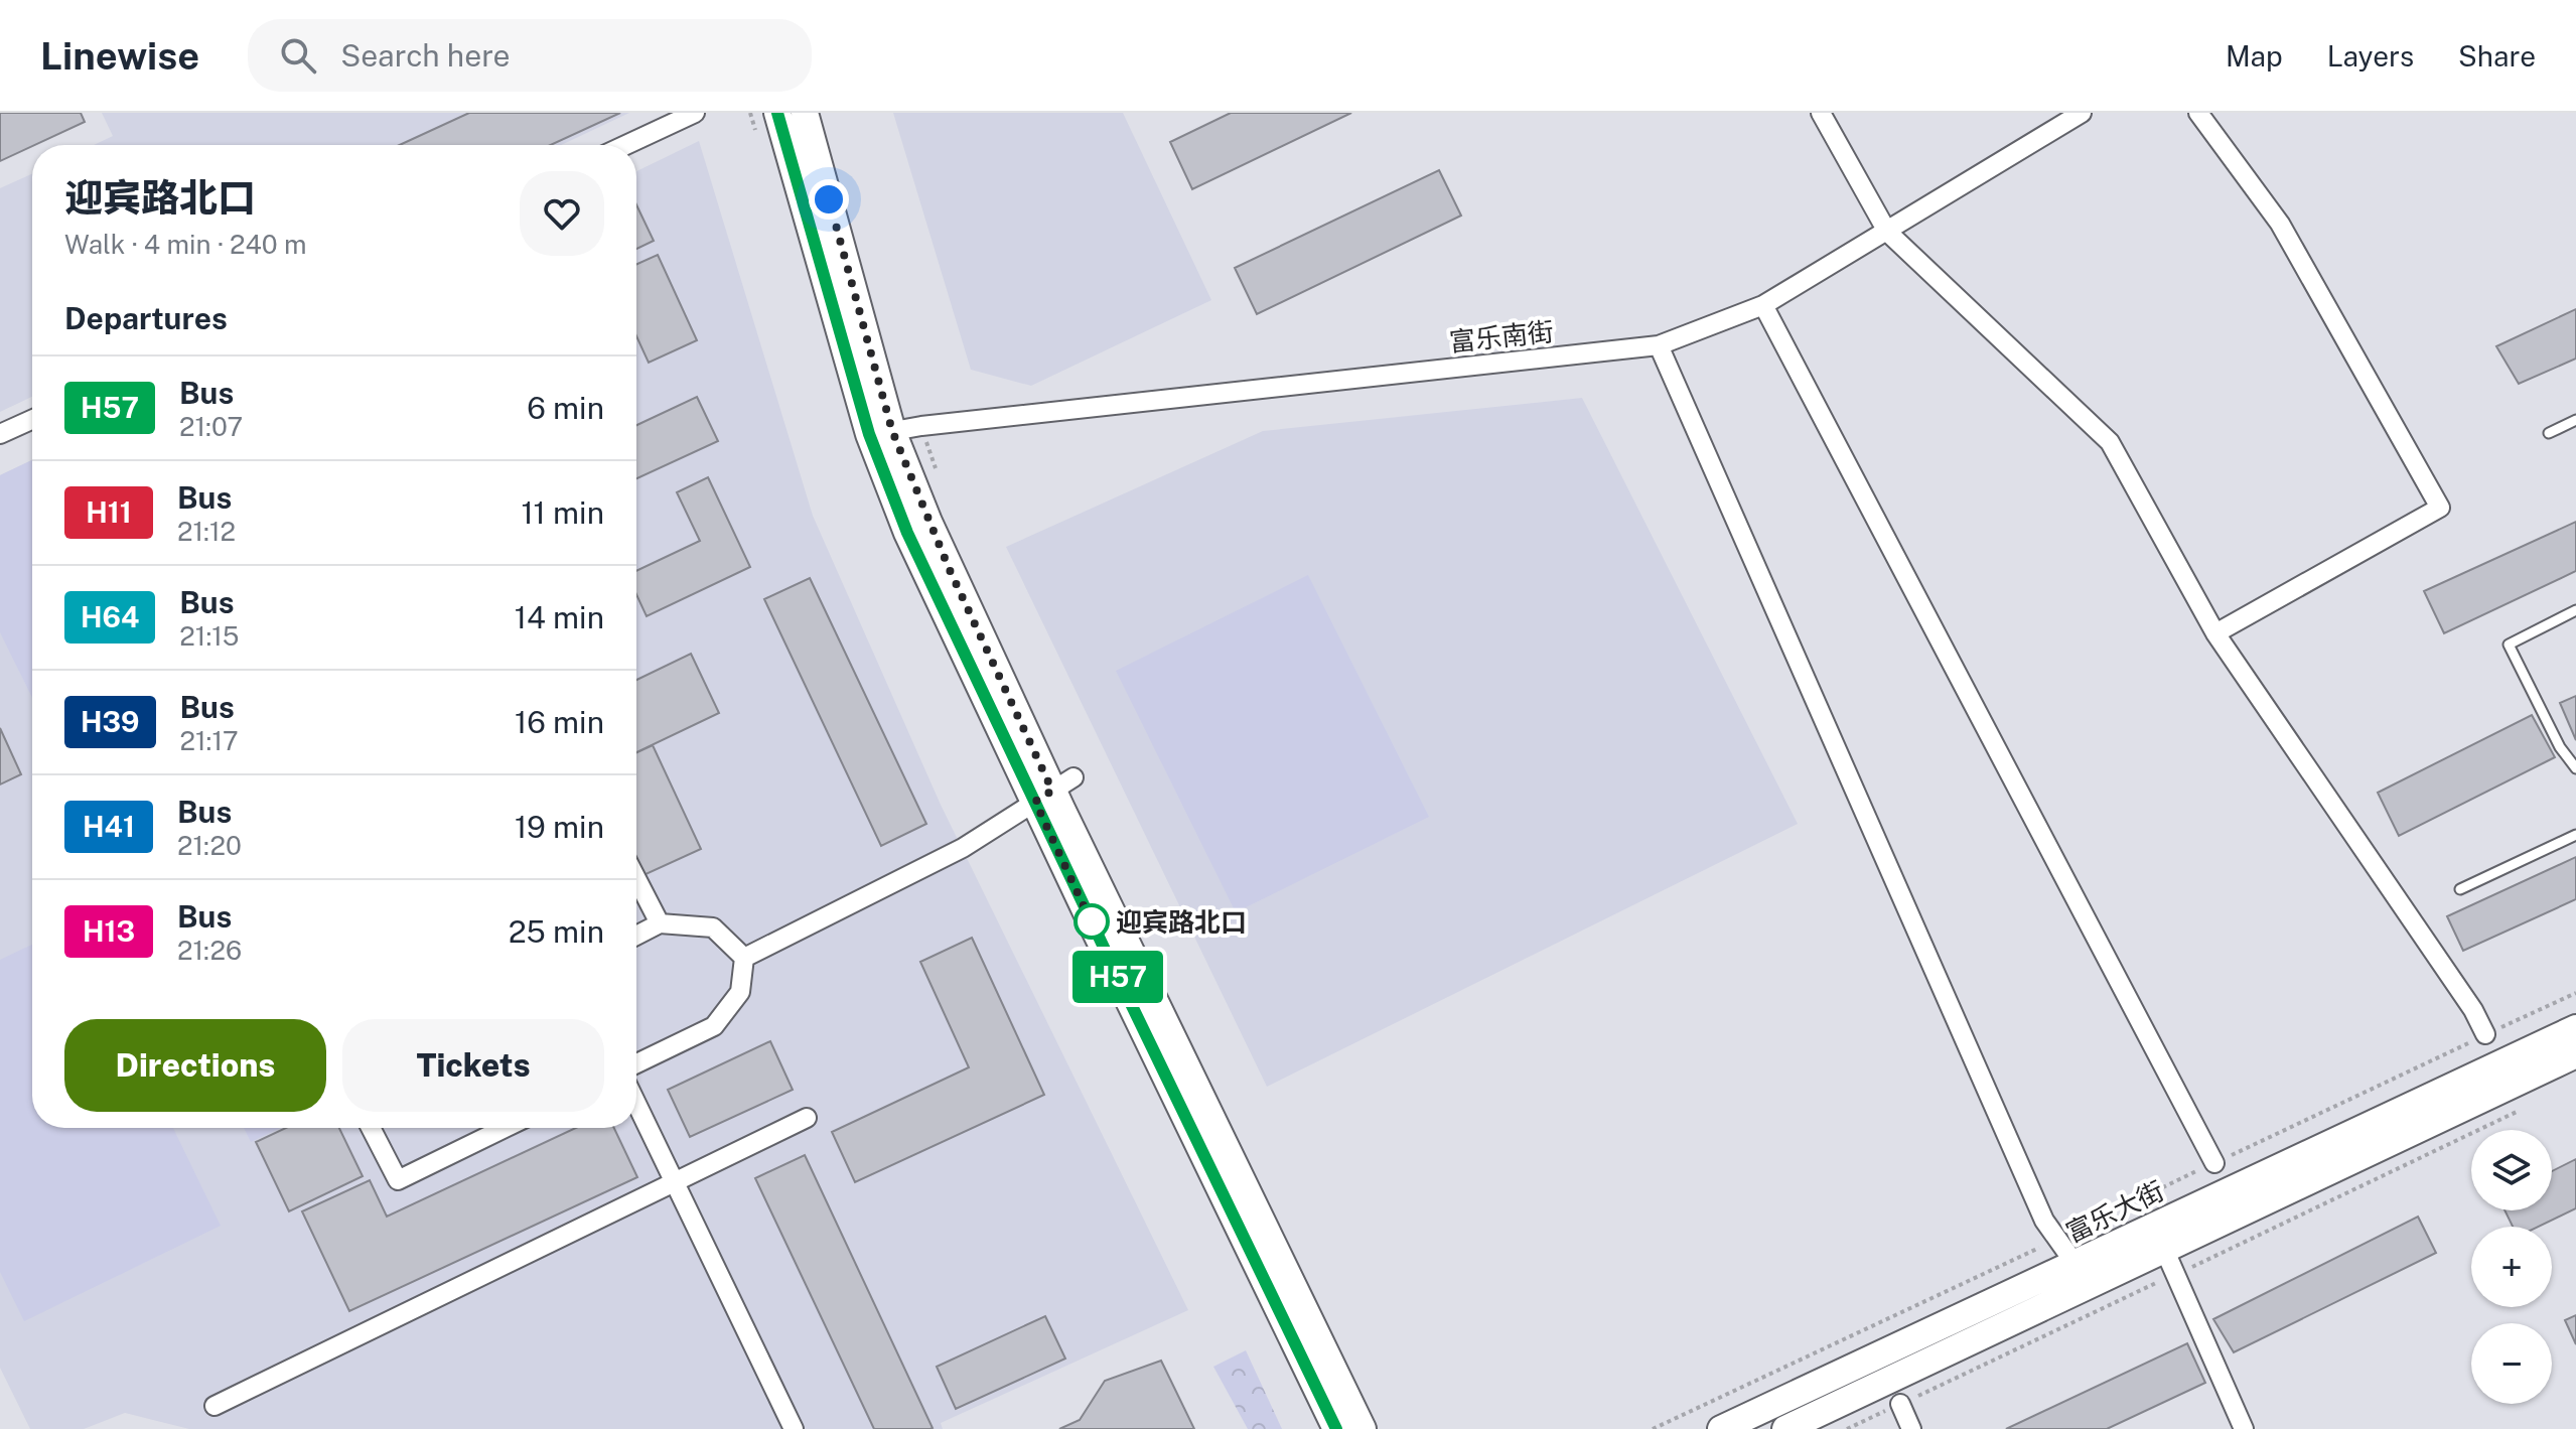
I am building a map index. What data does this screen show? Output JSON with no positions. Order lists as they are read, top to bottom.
{
  "streets": {
    "main road": ["富乐大街"],
    "street": ["富乐南街"]
  },
  "places": ["迎宾路北口"],
  "lines": ["bus line H57"],
  "page": {
    "header": "Linewise",
    "search": "Search here",
    "nav": ["Map", "Layers", "Share"],
    "on_map": "H57",
    "heading": [
      ["迎宾路北口", "Walk · 4 min · 240 m"],
      "Departures"
    ],
    "list": [
      {
        "mark": "H57",
        "name": "Bus",
        "note": "21:07",
        "value": "6 min"
      },
      {
        "mark": "H11",
        "name": "Bus",
        "note": "21:12",
        "value": "11 min"
      },
      {
        "mark": "H64",
        "name": "Bus",
        "note": "21:15",
        "value": "14 min"
      },
      {
        "mark": "H39",
        "name": "Bus",
        "note": "21:17",
        "value": "16 min"
      },
      {
        "mark": "H41",
        "name": "Bus",
        "note": "21:20",
        "value": "19 min"
      },
      {
        "mark": "H13",
        "name": "Bus",
        "note": "21:26",
        "value": "25 min"
      }
    ],
    "buttons": ["Directions", "Tickets"],
    "map_buttons": ["+", "−"]
  }
}
